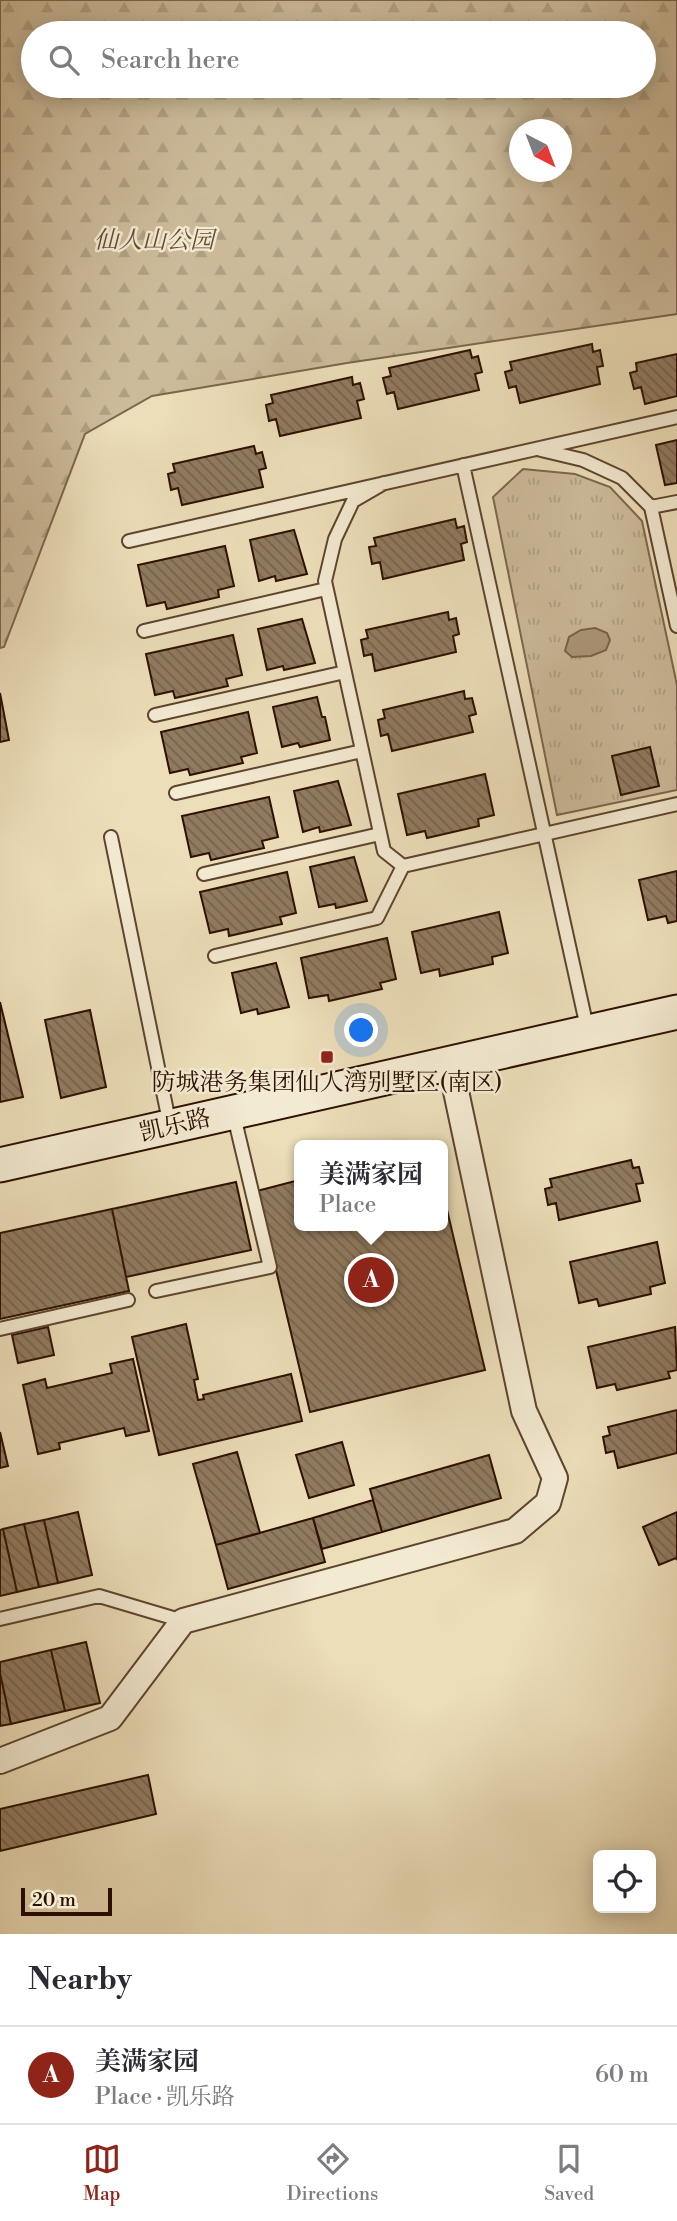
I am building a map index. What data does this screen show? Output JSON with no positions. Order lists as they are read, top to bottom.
{
  "streets": {
    "street": ["凯乐路"]
  },
  "parks": ["仙人山公园"],
  "places": {
    "transit": ["防城港务集团仙人湾别墅区(南区)"]
  },
  "scale_bar": "20 m",
  "north": "bottom right",
  "page": {
    "search": "Search here",
    "popup": ["美满家园", "Place"],
    "pins": "A",
    "scale": "20 m",
    "heading": "Nearby",
    "list": [
      {
        "mark": "A",
        "name": "美满家园",
        "note": "Place · 凯乐路",
        "value": "60 m"
      }
    ],
    "nav": ["Map", "Directions", "Saved"]
  }
}
